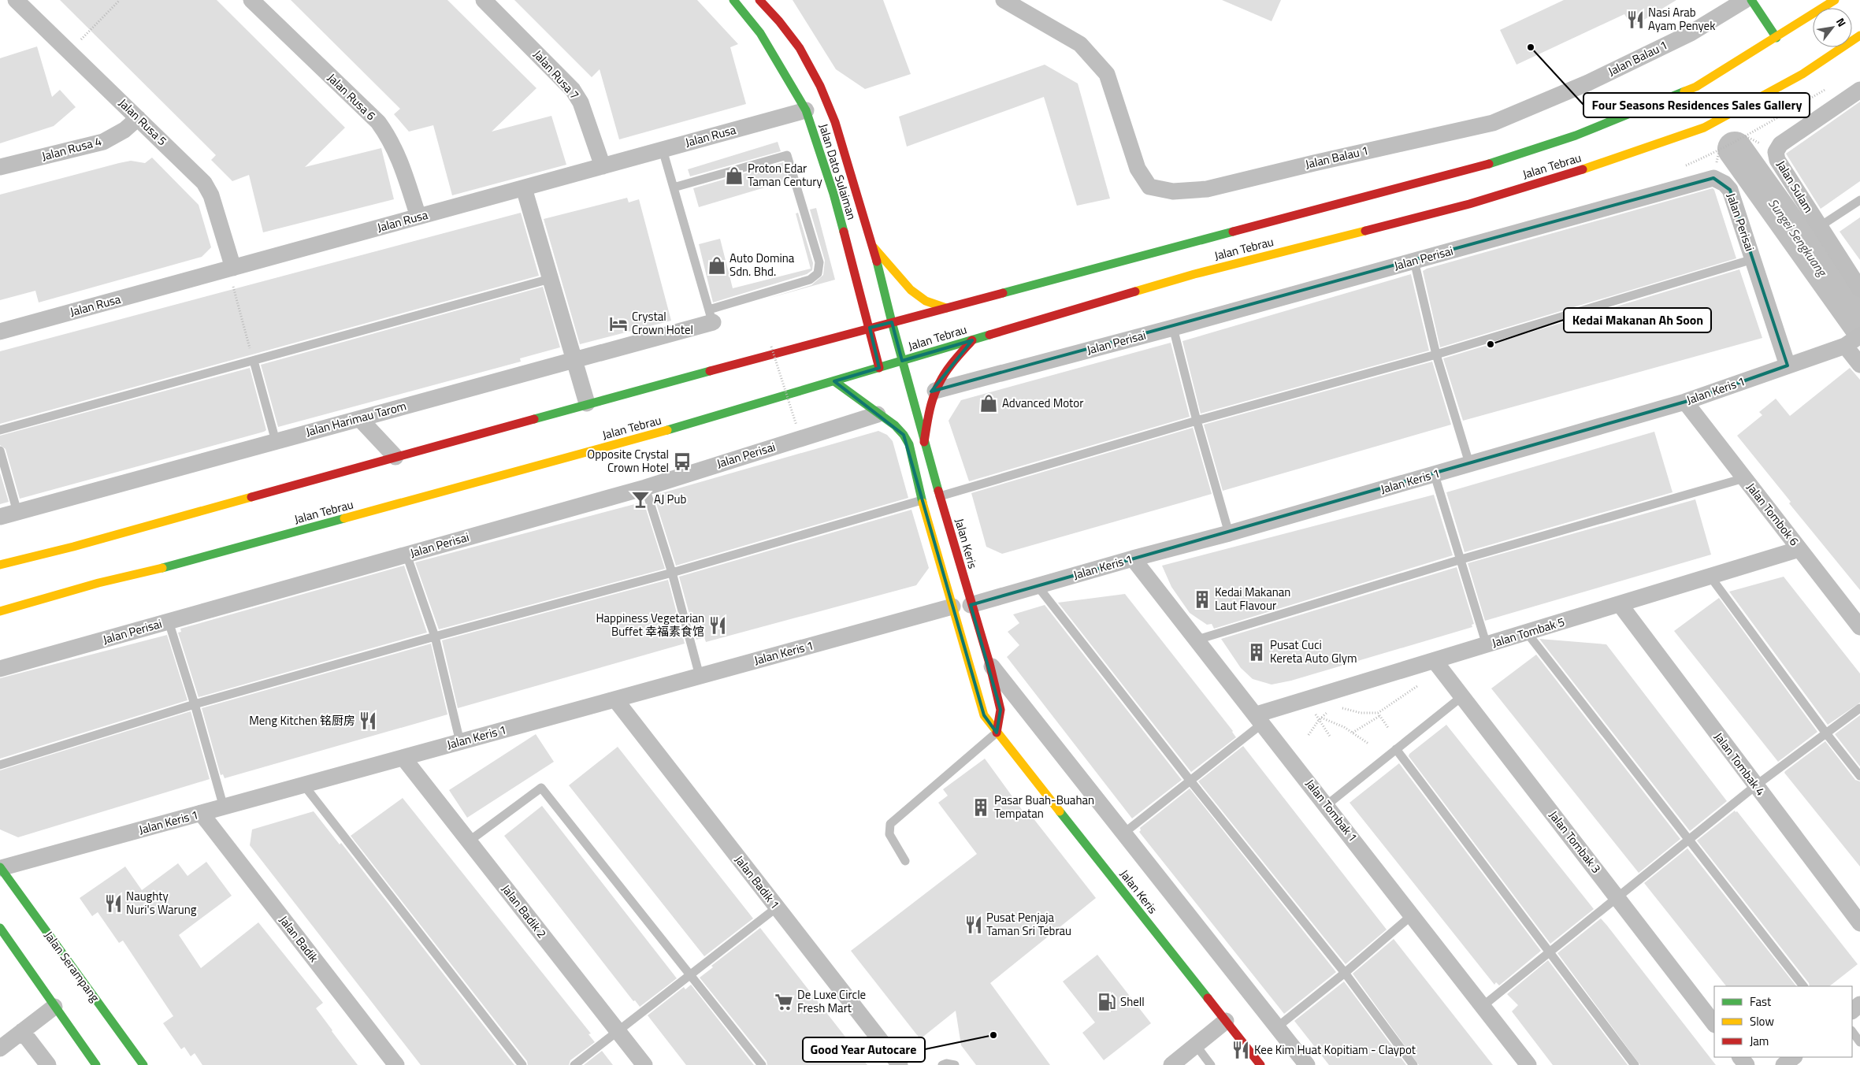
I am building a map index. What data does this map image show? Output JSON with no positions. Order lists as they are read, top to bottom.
{
  "streets": {
    "main road": [
      "Jalan Tebrau",
      "Jalan Dato Sulaiman",
      "Jalan Keris",
      "Jalan Serampang"
    ],
    "street": [
      "Jalan Balau 1",
      "Jalan Rusa 7",
      "Jalan Rusa 6",
      "Jalan Rusa 5",
      "Jalan Rusa",
      "Jalan Rusa 4",
      "Jalan Sulam",
      "Jalan Perisai",
      "Jalan Keris 1",
      "Jalan Harimau Tarom",
      "Jalan Tombok 6",
      "Jalan Tombak 5",
      "Jalan Tombak 4",
      "Jalan Tombak 1",
      "Jalan Tombak 3",
      "Jalan Badik 1",
      "Jalan Badik 2",
      "Jalan Badik"
    ]
  },
  "crossings": [
    ["Jalan Rusa 7", "Jalan Rusa"],
    ["Jalan Rusa 6", "Jalan Rusa"],
    ["Jalan Rusa 5", "Jalan Rusa"],
    ["Jalan Rusa 5", "Jalan Rusa 4"],
    ["Jalan Rusa", "Jalan Dato Sulaiman"],
    ["Jalan Tebrau", "Jalan Dato Sulaiman"],
    ["Jalan Tebrau", "Jalan Keris"],
    ["Jalan Dato Sulaiman", "Jalan Keris"],
    ["Jalan Perisai", "Jalan Keris 1"],
    ["Jalan Perisai", "Jalan Keris"],
    ["Jalan Keris 1", "Jalan Tombok 6"],
    ["Jalan Keris 1", "Jalan Keris"],
    ["Jalan Keris 1", "Jalan Tombak 1"],
    ["Jalan Keris 1", "Jalan Badik 1"],
    ["Jalan Keris 1", "Jalan Badik 2"],
    ["Jalan Keris 1", "Jalan Badik"],
    ["Jalan Keris 1", "Jalan Serampang"],
    ["Jalan Tombok 6", "Jalan Tombak 5"],
    ["Jalan Tombak 5", "Jalan Tombak 4"],
    ["Jalan Tombak 5", "Jalan Tombak 1"],
    ["Jalan Tombak 5", "Jalan Tombak 3"]
  ],
  "water": ["Sungei Sengkuang"],
  "places": {
    "restaurant": [
      "Nasi Arab Ayam Penyek",
      "Happiness Vegetarian Buffet 幸福素食馆",
      "Meng Kitchen 铭厨房",
      "Naughty Nuri's Warung",
      "Pusat Penjaja Taman Sri Tebrau",
      "Kee Kim Huat Kopitiam - Claypot"
    ],
    "other": ["Four Seasons Residences Sales Gallery", "Kedai Makanan Ah Soon", "Good Year Autocare"],
    "shop": ["Proton Edar Taman Century", "Auto Domina Sdn. Bhd.", "Advanced Motor"],
    "hotel": ["Crystal Crown Hotel"],
    "bus stop": ["Opposite Crystal Crown Hotel"],
    "bar": ["AJ Pub"],
    "building": ["Kedai Makanan Laut Flavour", "Pusat Cuci Kereta Auto Glym", "Pasar Buah-Buahan Tempatan"],
    "supermarket": ["De Luxe Circle Fresh Mart"],
    "fuel station": ["Shell"]
  },
  "legend": ["Fast", "Slow", "Jam"],
  "north": "top right"
}
